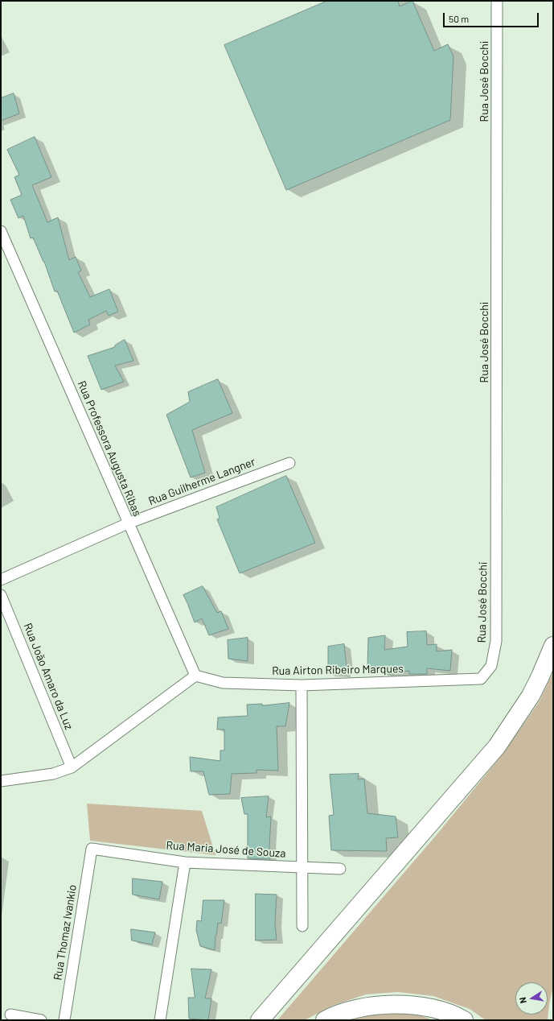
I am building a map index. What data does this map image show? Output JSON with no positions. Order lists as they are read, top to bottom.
{
  "streets": {
    "street": [
      "Rua José Bocchi",
      "Rua Professora Augusta Ribas",
      "Rua Guilherme Langner",
      "Rua Airton Ribeiro Marques",
      "Rua João Amaro da Luz",
      "Rua Maria José de Souza",
      "Rua Thomaz Ivankio"
    ]
  },
  "crossings": [
    ["Rua José Bocchi", "Rua Airton Ribeiro Marques"],
    ["Rua Professora Augusta Ribas", "Rua Guilherme Langner"],
    ["Rua Professora Augusta Ribas", "Rua Airton Ribeiro Marques"],
    ["Rua Maria José de Souza", "Rua Thomaz Ivankio"]
  ],
  "scale_bar": "50 m",
  "north": "left"
}
